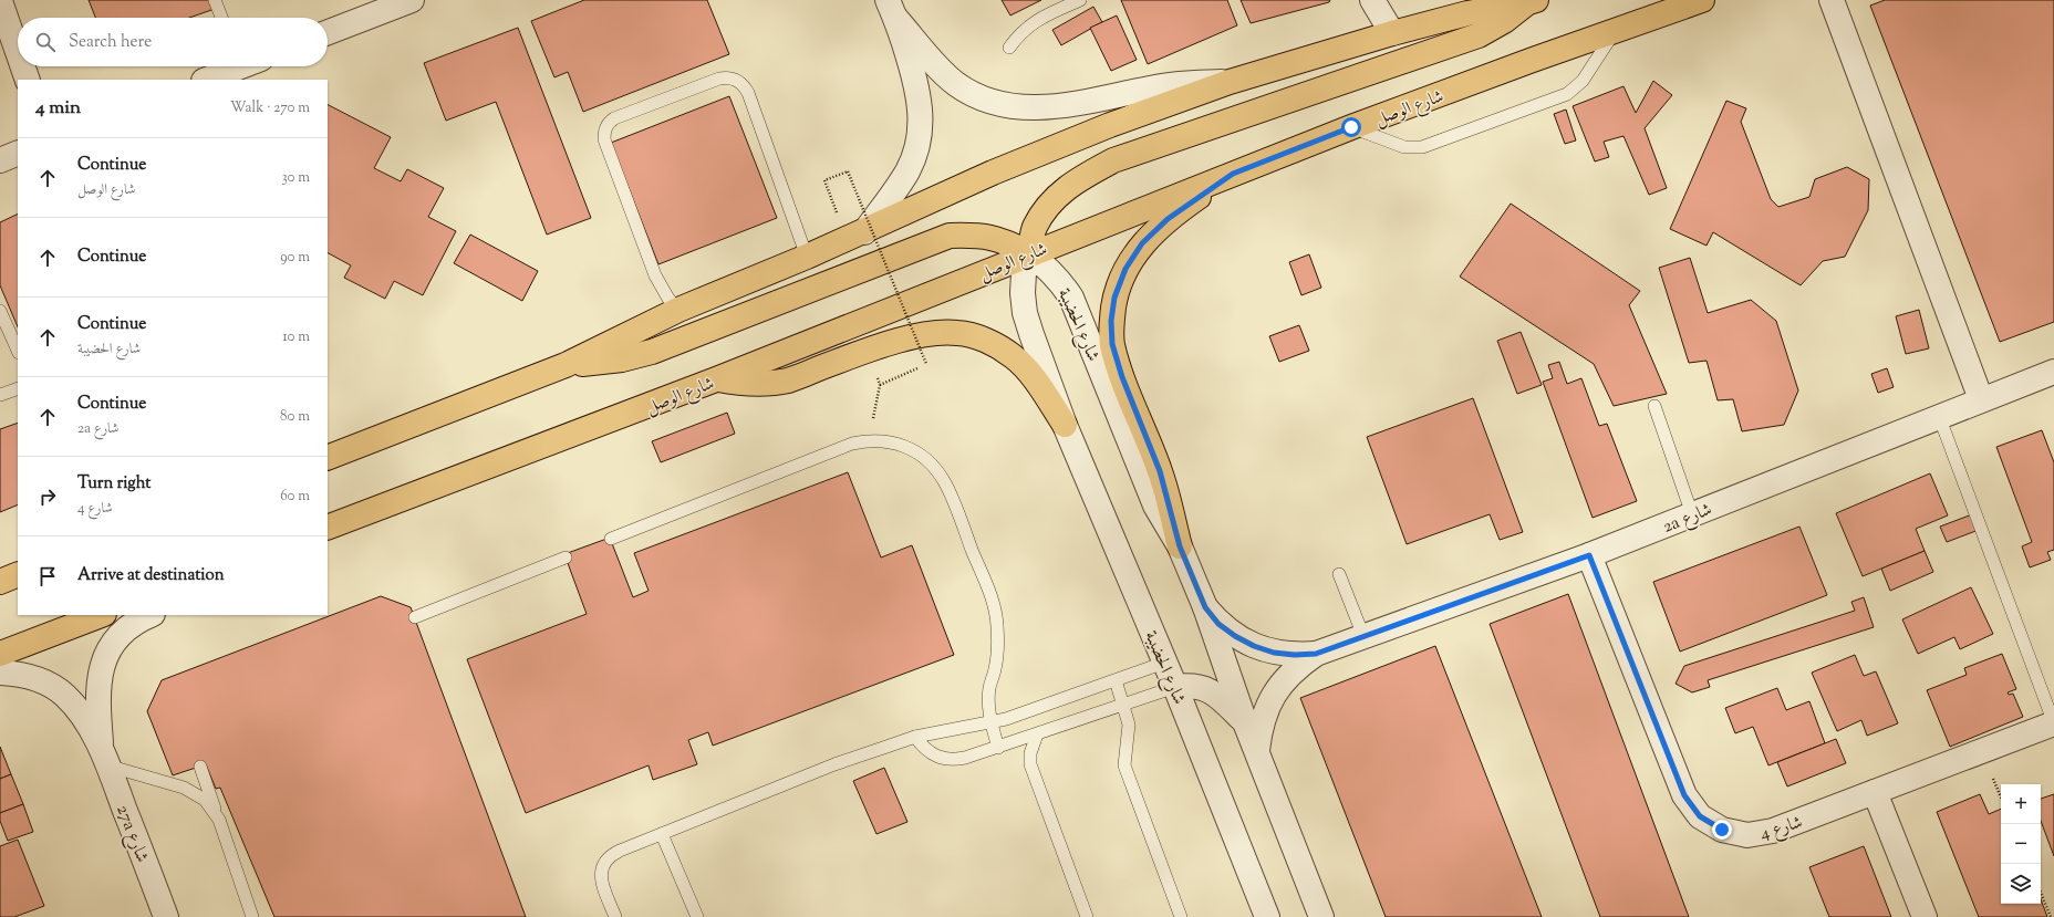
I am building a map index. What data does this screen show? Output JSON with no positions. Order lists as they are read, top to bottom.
{
  "streets": {
    "main road": ["شارع الوصل"],
    "street": [
      "شارع الحضيبة",
      "2a شارع",
      "شارع 4",
      "27a شارع"
    ]
  },
  "crossings": [
    ["شارع الوصل", "شارع الحضيبة"],
    ["شارع الحضيبة", "2a شارع"],
    ["2a شارع", "شارع 4"]
  ],
  "page": {
    "search": "Search here",
    "heading": ["4 min", "Walk · 270 m"],
    "list": [
      ["Continue", "شارع الوصل", "30 m"],
      ["Continue", "90 m"],
      ["Continue", "شارع الحضيبة", "10 m"],
      ["Continue", "2a شارع", "80 m"],
      ["Turn right", "شارع 4", "60 m"],
      "Arrive at destination"
    ],
    "map_buttons": ["+", "−"]
  }
}
